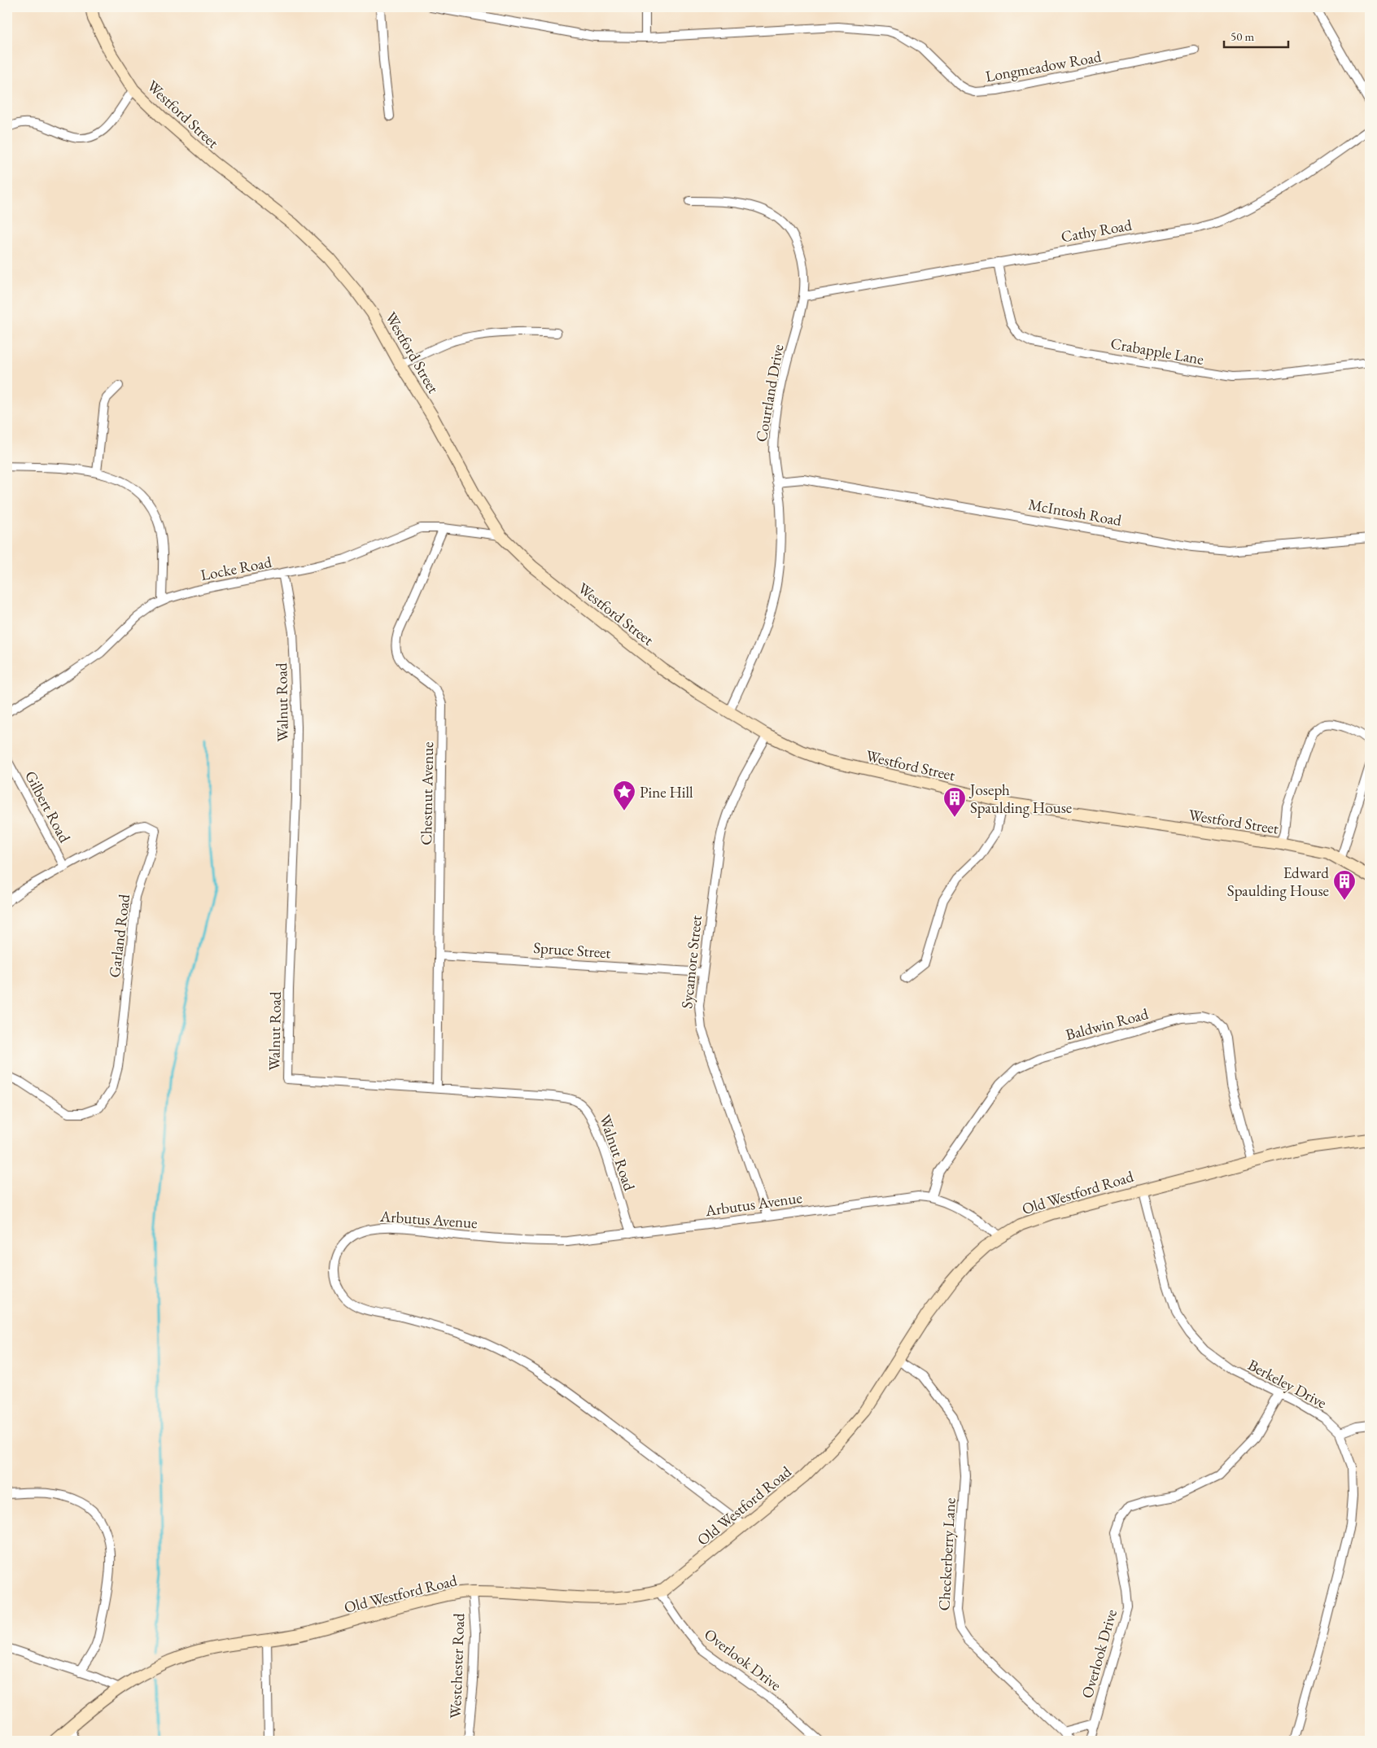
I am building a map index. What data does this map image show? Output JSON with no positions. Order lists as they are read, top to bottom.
{
  "streets": {
    "main road": ["Westford Street", "Old Westford Road"],
    "street": [
      "Longmeadow Road",
      "Cathy Road",
      "Crabapple Lane",
      "Courtland Drive",
      "McIntosh Road",
      "Locke Road",
      "Walnut Road",
      "Chestnut Avenue",
      "Gilbert Road",
      "Garland Road",
      "Spruce Street",
      "Sycamore Street",
      "Baldwin Road",
      "Arbutus Avenue",
      "Berkeley Drive",
      "Checkerberry Lane",
      "Overlook Drive",
      "Westchester Road"
    ]
  },
  "crossings": [
    ["Westford Street", "Courtland Drive"],
    ["Westford Street", "Locke Road"],
    ["Westford Street", "Sycamore Street"],
    ["Cathy Road", "Crabapple Lane"],
    ["Cathy Road", "Courtland Drive"],
    ["Courtland Drive", "McIntosh Road"],
    ["Locke Road", "Walnut Road"],
    ["Locke Road", "Chestnut Avenue"],
    ["Walnut Road", "Chestnut Avenue"],
    ["Walnut Road", "Arbutus Avenue"],
    ["Chestnut Avenue", "Spruce Street"],
    ["Gilbert Road", "Garland Road"],
    ["Spruce Street", "Sycamore Street"],
    ["Sycamore Street", "Arbutus Avenue"],
    ["Baldwin Road", "Old Westford Road"],
    ["Baldwin Road", "Arbutus Avenue"],
    ["Old Westford Road", "Arbutus Avenue"],
    ["Old Westford Road", "Berkeley Drive"],
    ["Old Westford Road", "Checkerberry Lane"],
    ["Old Westford Road", "Overlook Drive"],
    ["Old Westford Road", "Westchester Road"],
    ["Berkeley Drive", "Overlook Drive"]
  ],
  "places": {
    "place": ["Pine Hill"],
    "building": ["Joseph Spaulding House", "Edward Spaulding House"]
  },
  "scale_bar": "50 m"
}
